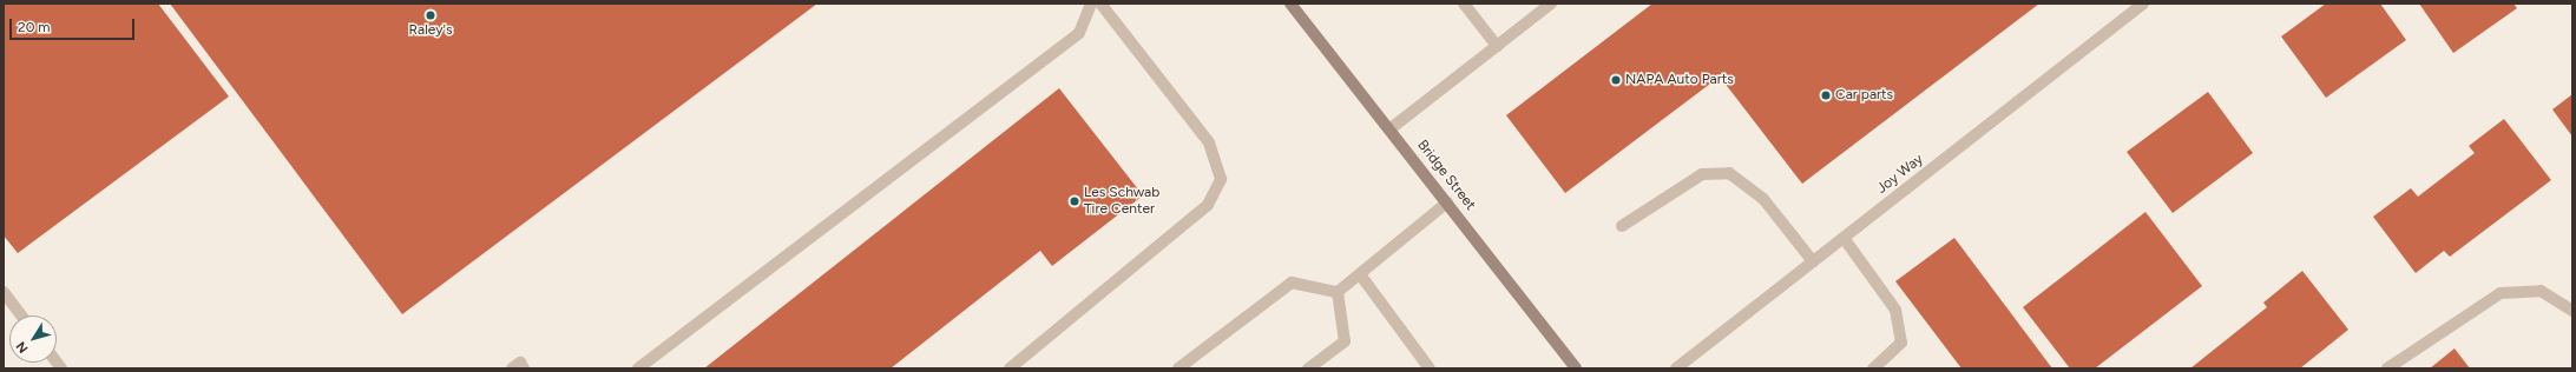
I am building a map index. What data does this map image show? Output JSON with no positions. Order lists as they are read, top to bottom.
{
  "streets": {
    "main road": ["Bridge Street"],
    "street": ["Joy Way"]
  },
  "places": [
    "Raley's",
    "NAPA Auto Parts",
    "Car parts",
    "Les Schwab Tire Center"
  ],
  "scale_bar": "20 m",
  "north": "bottom left"
}
